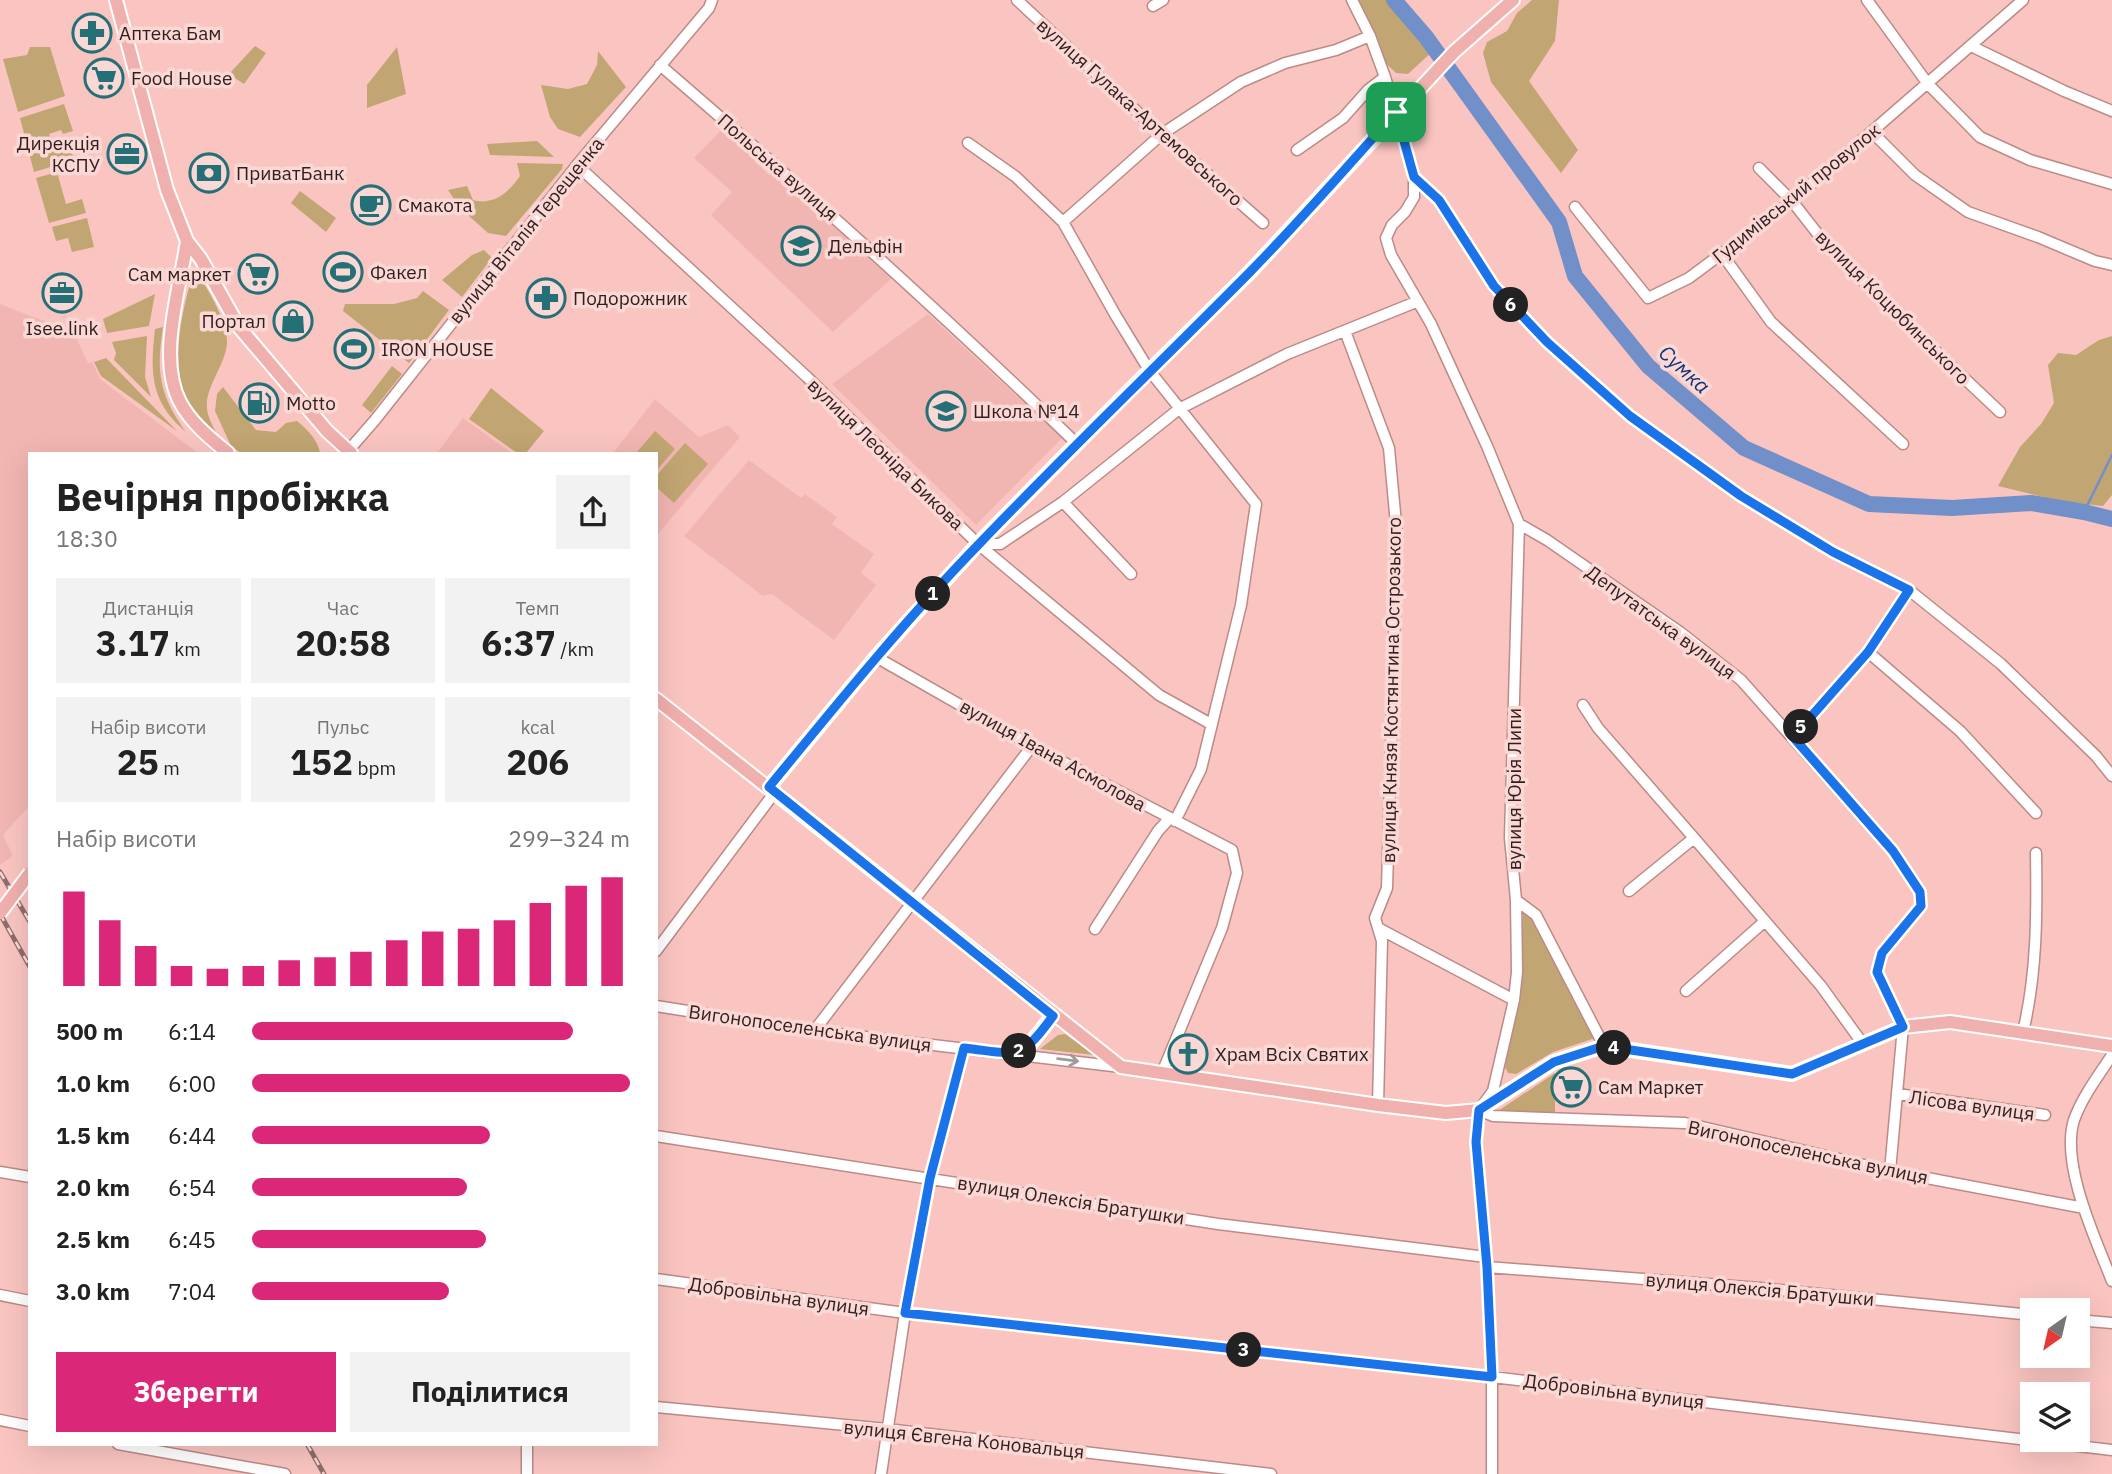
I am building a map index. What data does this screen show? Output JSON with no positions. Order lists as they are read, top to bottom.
{
  "streets": {
    "main road": ["Вигонопоселенська вулиця"],
    "street": [
      "вулиця Гулака-Артемовського",
      "Польська вулиця",
      "Гудимівський провулок",
      "вулиця Віталія Терещенка",
      "вулиця Коцюбинського",
      "вулиця Леоніда Бикова",
      "Депутатська вулиця",
      "вулиця Князя Костянтина Острозького",
      "вулиця Івана Асмолова",
      "вулиця Юрія Липи",
      "Лісова вулиця",
      "вулиця Олексія Братушки",
      "Добровільна вулиця",
      "вулиця Євгена Коновальця"
    ]
  },
  "crossings": [
    ["Польська вулиця", "вулиця Віталія Терещенка"],
    ["Гудимівський провулок", "вулиця Коцюбинського"],
    ["вулиця Віталія Терещенка", "вулиця Леоніда Бикова"],
    ["Депутатська вулиця", "вулиця Юрія Липи"],
    ["Депутатська вулиця", "Вигонопоселенська вулиця"],
    ["Депутатська вулиця", "Лісова вулиця"],
    ["вулиця Князя Костянтина Острозького", "Вигонопоселенська вулиця"],
    ["вулиця Івана Асмолова", "Вигонопоселенська вулиця"],
    ["вулиця Юрія Липи", "Вигонопоселенська вулиця"],
    ["вулиця Юрія Липи", "вулиця Олексія Братушки"],
    ["вулиця Юрія Липи", "Добровільна вулиця"]
  ],
  "water": ["Сумка"],
  "places": {
    "pharmacy": ["Аптека Бам", "Подорожник"],
    "supermarket": ["Food House", "Сам маркет", "Сам Маркет"],
    "office": ["Дирекція КСПУ", "Isee.link"],
    "bank": ["ПриватБанк"],
    "cafe": ["Смакота"],
    "school or university": ["Дельфін", "Школа №14"],
    "sports": ["Факел", "IRON HOUSE"],
    "shop": ["Портал"],
    "fuel station": ["Motto"],
    "church": ["Храм Всіх Святих"]
  },
  "north": "bottom left",
  "page": {
    "pins": [
      "6",
      "1",
      "5",
      "4",
      "2",
      "3"
    ],
    "heading": ["Вечірня пробіжка", "18:30"],
    "stats": [
      ["Дистанція", "3.17 km"],
      ["Час", "20:58"],
      ["Темп", "6:37 /km"],
      ["Набір висоти", "25 m"],
      ["Пульс", "152 bpm"],
      ["kcal", "206"]
    ],
    "chart": ["Набір висоти", "299–324 m"],
    "list": [
      {
        "name": "500 m",
        "note": "6:14"
      },
      {
        "name": "1.0 km",
        "note": "6:00"
      },
      {
        "name": "1.5 km",
        "note": "6:44"
      },
      {
        "name": "2.0 km",
        "note": "6:54"
      },
      {
        "name": "2.5 km",
        "note": "6:45"
      },
      {
        "name": "3.0 km",
        "note": "7:04"
      }
    ],
    "buttons": ["Зберегти", "Поділитися"]
  }
}
